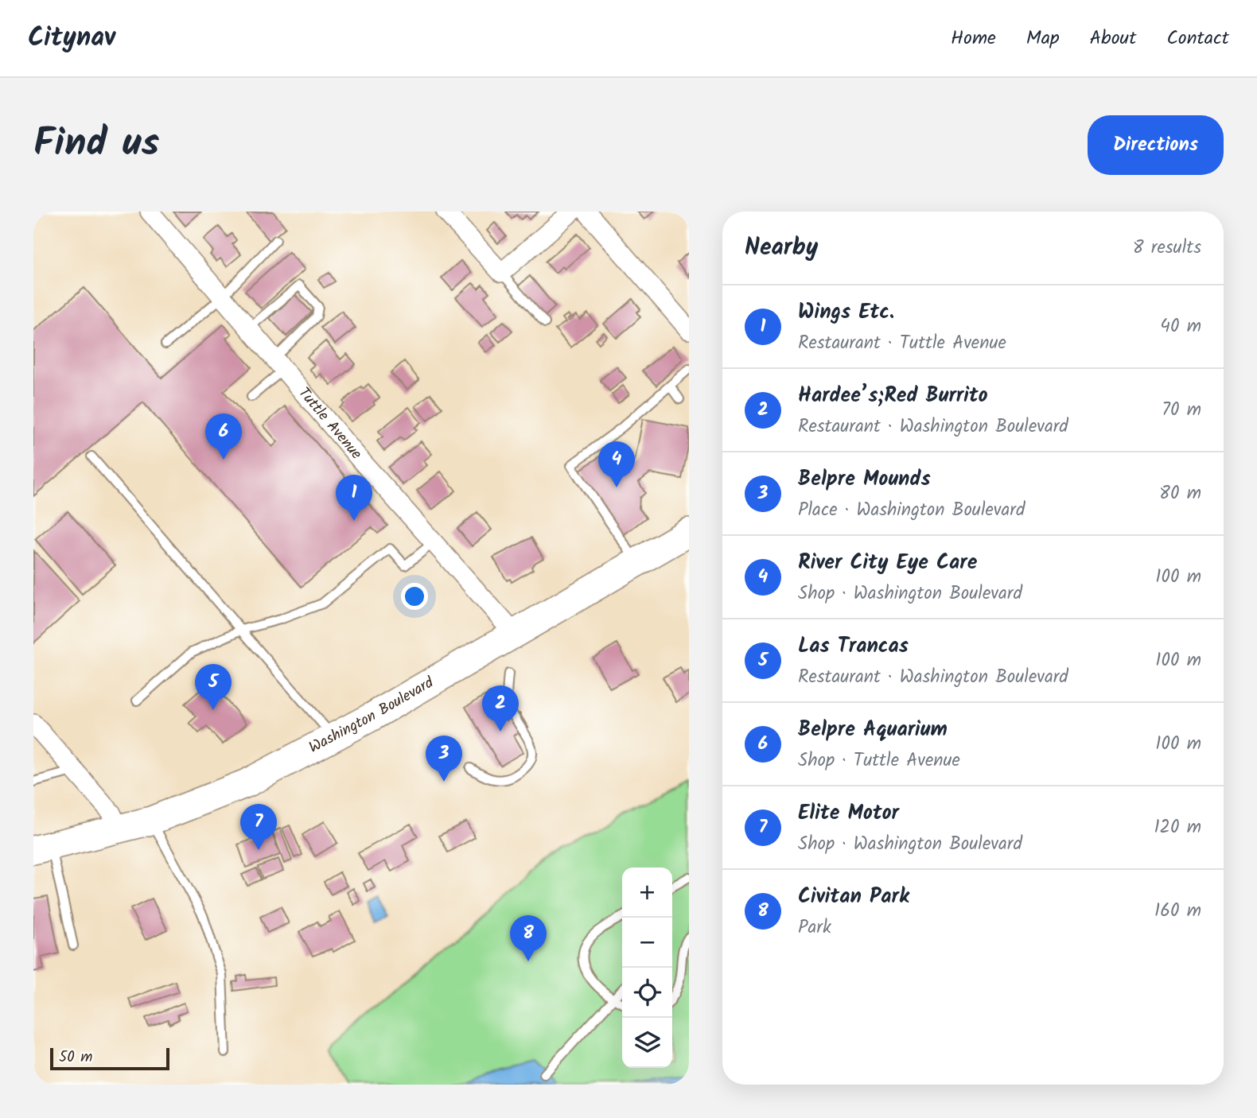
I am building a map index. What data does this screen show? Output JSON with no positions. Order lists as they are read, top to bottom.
{
  "streets": {
    "main road": ["Washington Boulevard"],
    "street": ["Tuttle Avenue"]
  },
  "crossings": [
    ["Tuttle Avenue", "Washington Boulevard"]
  ],
  "scale_bar": "50 m",
  "page": {
    "header": "Citynav",
    "nav": [
      "Home",
      "Map",
      "About",
      "Contact"
    ],
    "title": "Find us",
    "buttons": "Directions",
    "heading": ["Nearby", "8 results"],
    "list": [
      {
        "mark": "1",
        "name": "Wings Etc.",
        "note": "Restaurant · Tuttle Avenue",
        "value": "40 m"
      },
      {
        "mark": "2",
        "name": "Hardee’s;Red Burrito",
        "note": "Restaurant · Washington Boulevard",
        "value": "70 m"
      },
      {
        "mark": "3",
        "name": "Belpre Mounds",
        "note": "Place · Washington Boulevard",
        "value": "80 m"
      },
      {
        "mark": "4",
        "name": "River City Eye Care",
        "note": "Shop · Washington Boulevard",
        "value": "100 m"
      },
      {
        "mark": "5",
        "name": "Las Trancas",
        "note": "Restaurant · Washington Boulevard",
        "value": "100 m"
      },
      {
        "mark": "6",
        "name": "Belpre Aquarium",
        "note": "Shop · Tuttle Avenue",
        "value": "100 m"
      },
      {
        "mark": "7",
        "name": "Elite Motor",
        "note": "Shop · Washington Boulevard",
        "value": "120 m"
      },
      {
        "mark": "8",
        "name": "Civitan Park",
        "note": "Park",
        "value": "160 m"
      }
    ],
    "pins": [
      "6",
      "4",
      "1",
      "5",
      "2",
      "3",
      "7",
      "8"
    ],
    "map_buttons": ["+", "−"],
    "scale": "50 m"
  }
}
